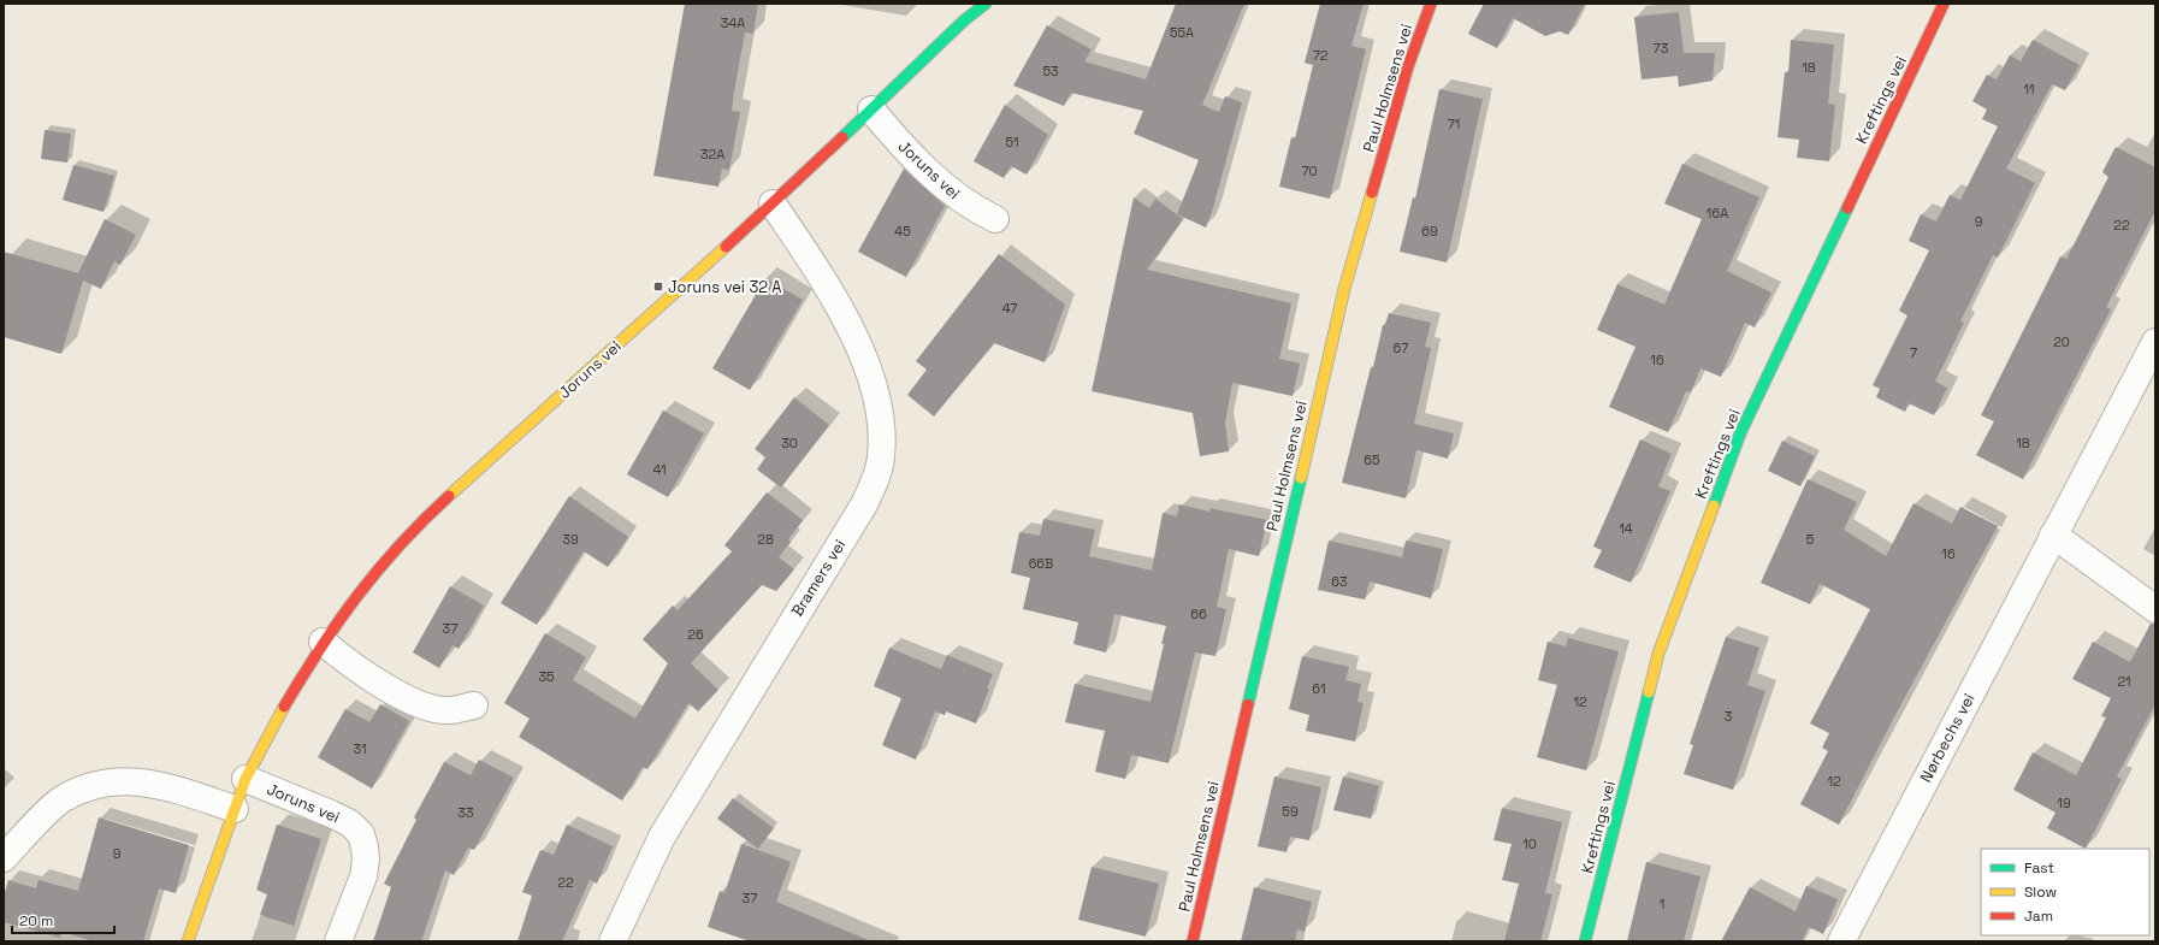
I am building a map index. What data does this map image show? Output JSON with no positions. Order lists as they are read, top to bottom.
{
  "streets": {
    "street": [
      "Paul Holmsens vei",
      "Kreftings vei",
      "Joruns vei",
      "Bramers vei",
      "Nørbechs vei"
    ]
  },
  "crossings": [
    ["Joruns vei", "Bramers vei"]
  ],
  "places": {
    "transit": ["Joruns vei 32 A"]
  },
  "house_numbers": [
    "34A",
    "55A",
    "73",
    "72",
    "18",
    "53",
    "11",
    "71",
    "51",
    "32A",
    "70",
    "16A",
    "9",
    "22",
    "45",
    "69",
    "47",
    "20",
    "67",
    "7",
    "16",
    "30",
    "18",
    "65",
    "41",
    "14",
    "39",
    "28",
    "5",
    "16",
    "66B",
    "63",
    "66",
    "37",
    "26",
    "35",
    "21",
    "61",
    "12",
    "3",
    "31",
    "12",
    "19",
    "59",
    "33",
    "10",
    "9",
    "22",
    "37",
    "1"
  ],
  "legend": ["Fast", "Slow", "Jam"],
  "scale_bar": "20 m"
}
